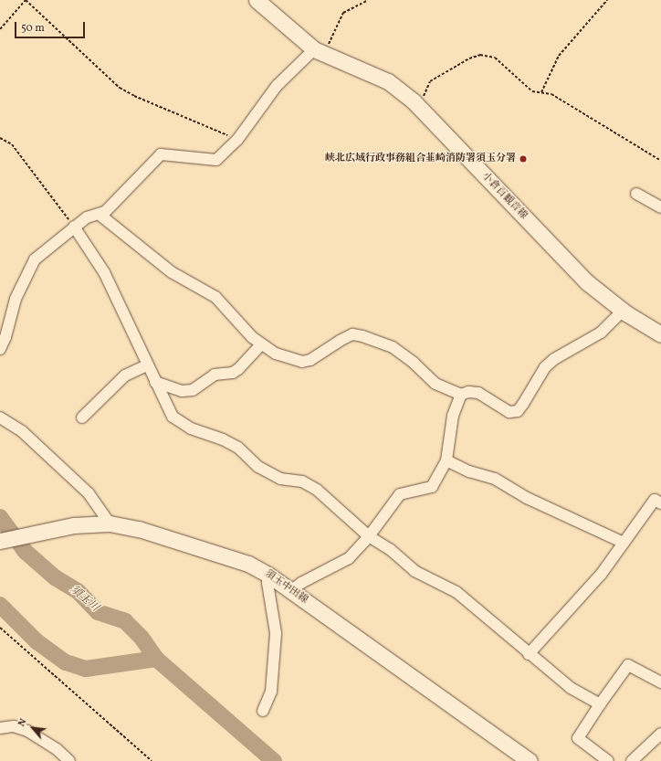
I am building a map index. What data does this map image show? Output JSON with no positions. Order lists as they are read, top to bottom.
{
  "streets": {
    "main road": ["小倉百観音線", "須玉中田線"]
  },
  "water": ["須玉川"],
  "places": ["峡北広域行政事務組合韮崎消防署須玉分署"],
  "scale_bar": "50 m",
  "north": "top left"
}
